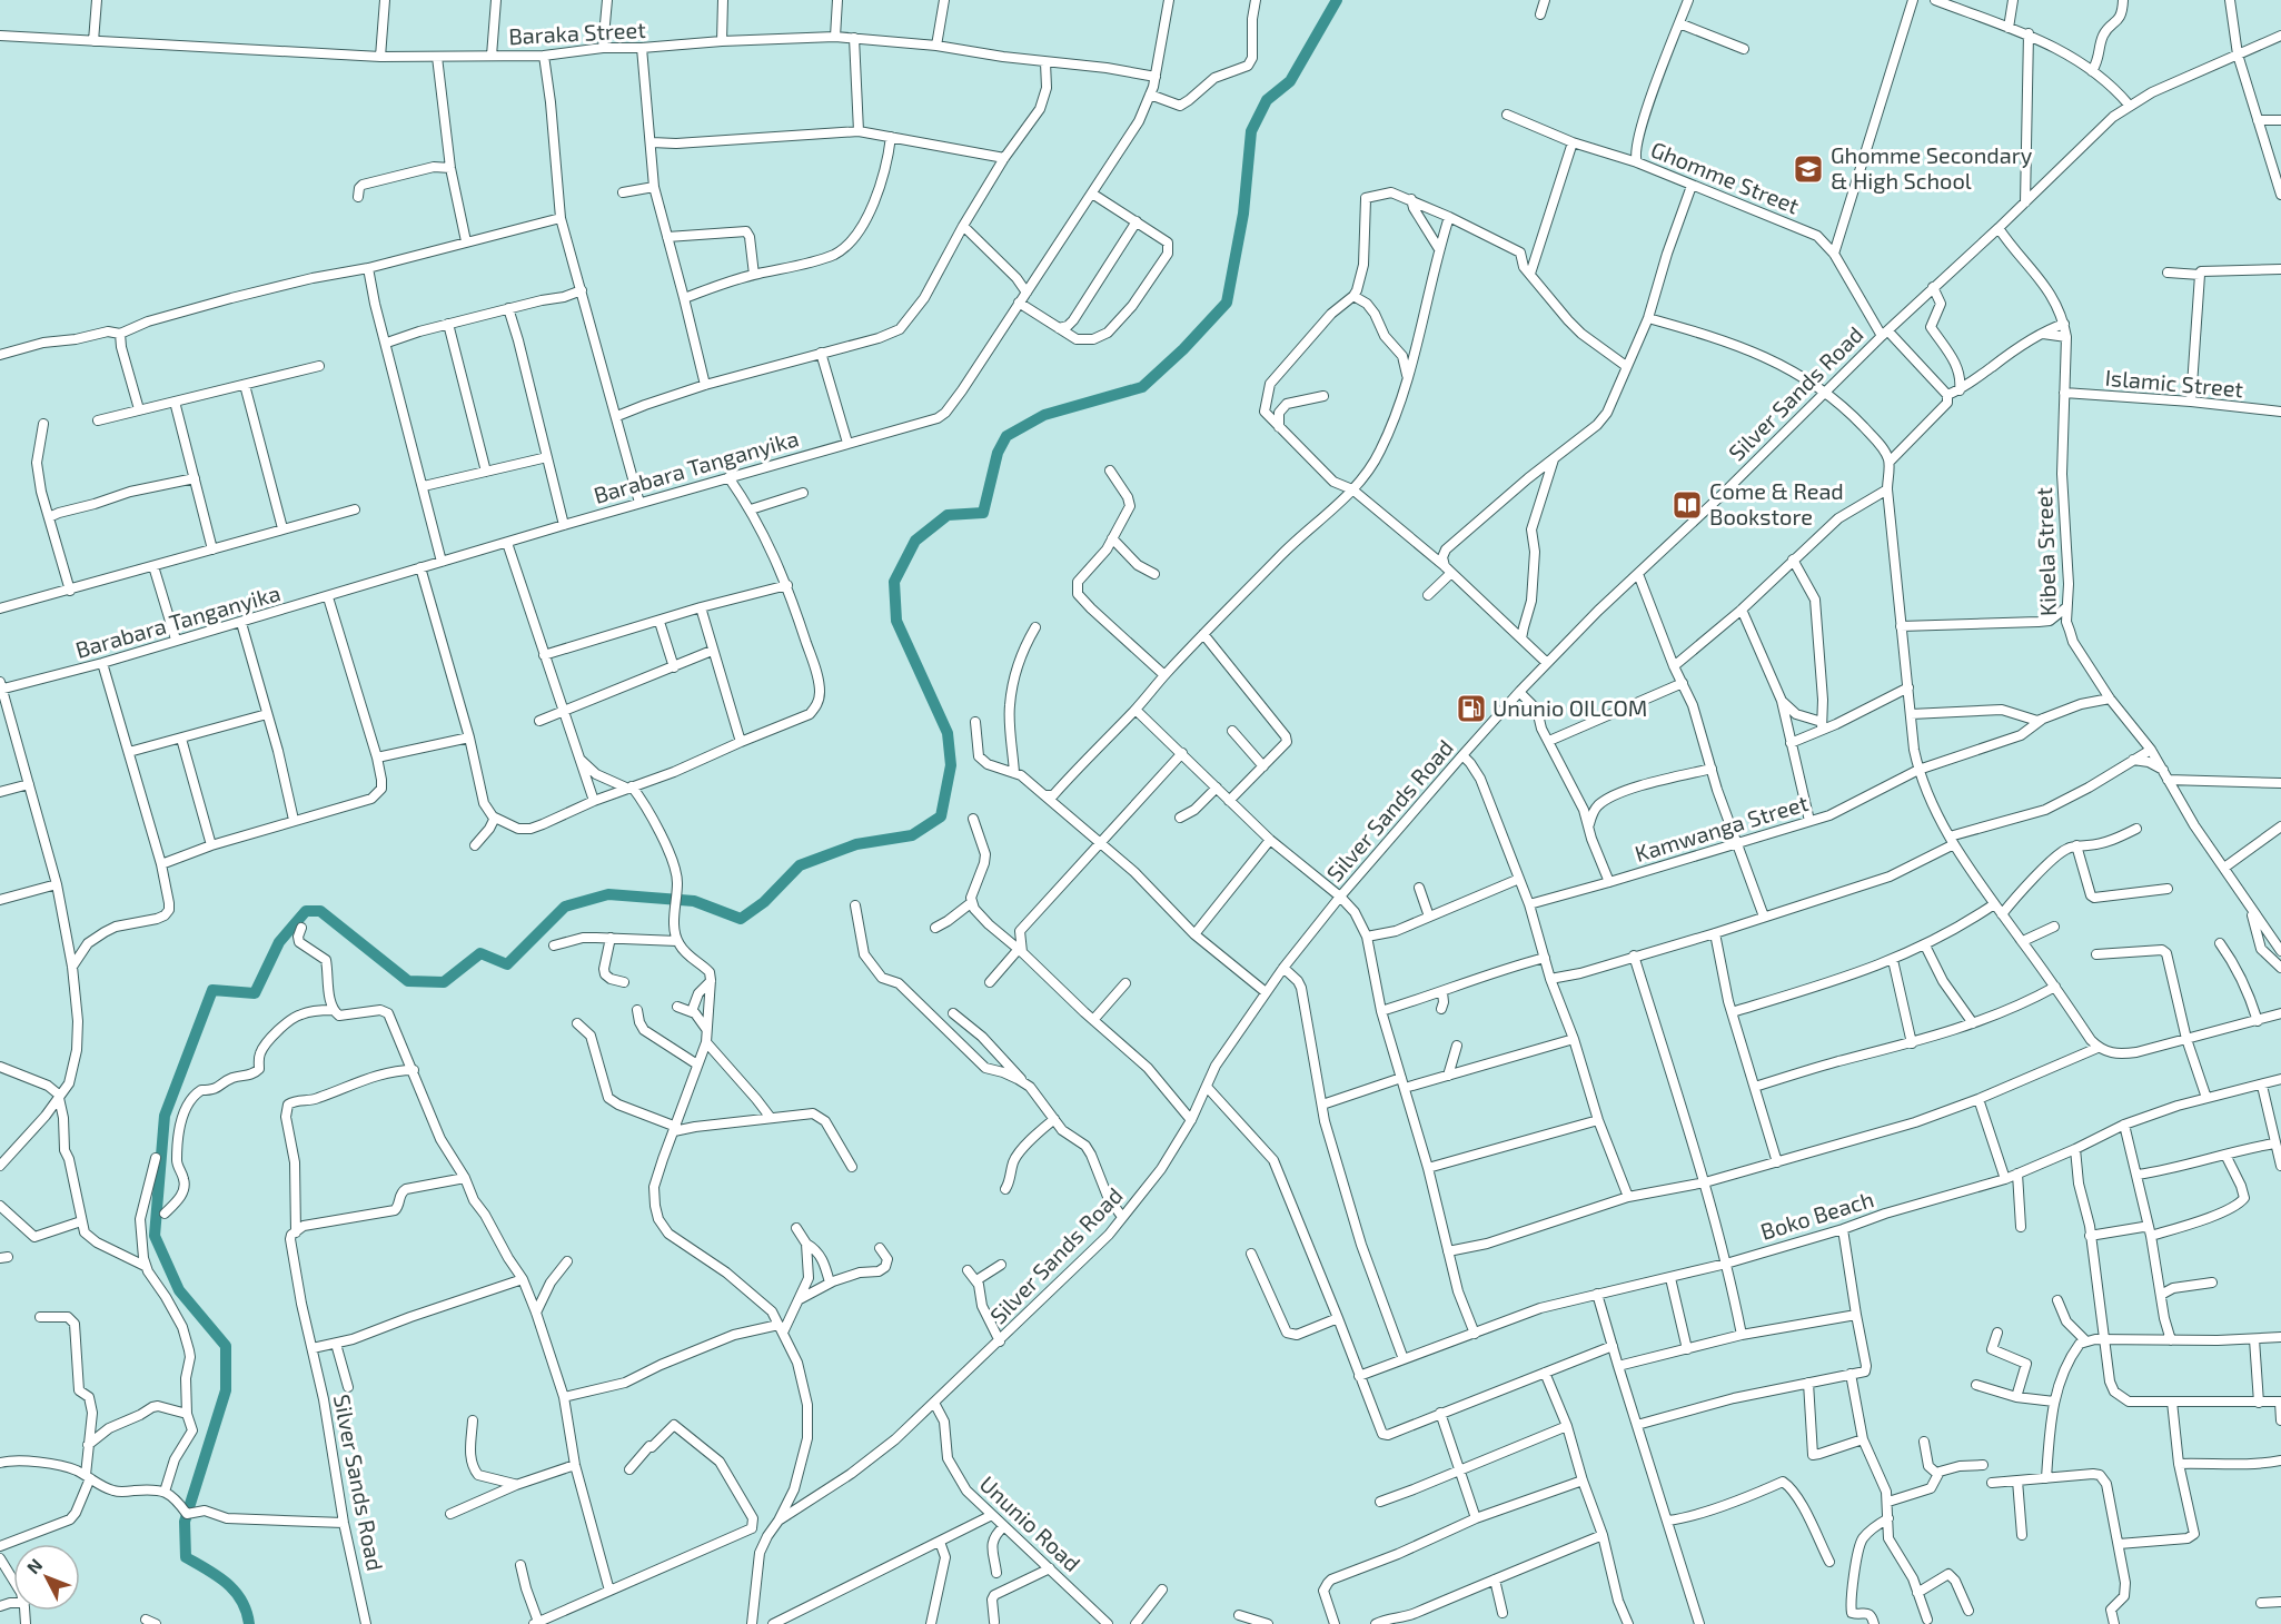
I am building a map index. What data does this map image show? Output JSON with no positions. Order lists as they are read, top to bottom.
{
  "streets": {
    "street": [
      "Baraka Street",
      "Ghomme Street",
      "Islamic Street",
      "Silver Sands Road",
      "Barabara Tanganyika",
      "Kibela Street",
      "Kamwanga Street",
      "Boko Beach",
      "Ununio Road"
    ]
  },
  "crossings": [
    ["Baraka Street", "Barabara Tanganyika"],
    ["Ghomme Street", "Silver Sands Road"],
    ["Islamic Street", "Kibela Street"],
    ["Silver Sands Road", "Kibela Street"],
    ["Silver Sands Road", "Ununio Road"],
    ["Kibela Street", "Kamwanga Street"]
  ],
  "places": {
    "school or university": ["Ghomme Secondary & High School"],
    "library": ["Come & Read Bookstore"],
    "fuel station": ["Ununio OILCOM"]
  },
  "north": "top left"
}
